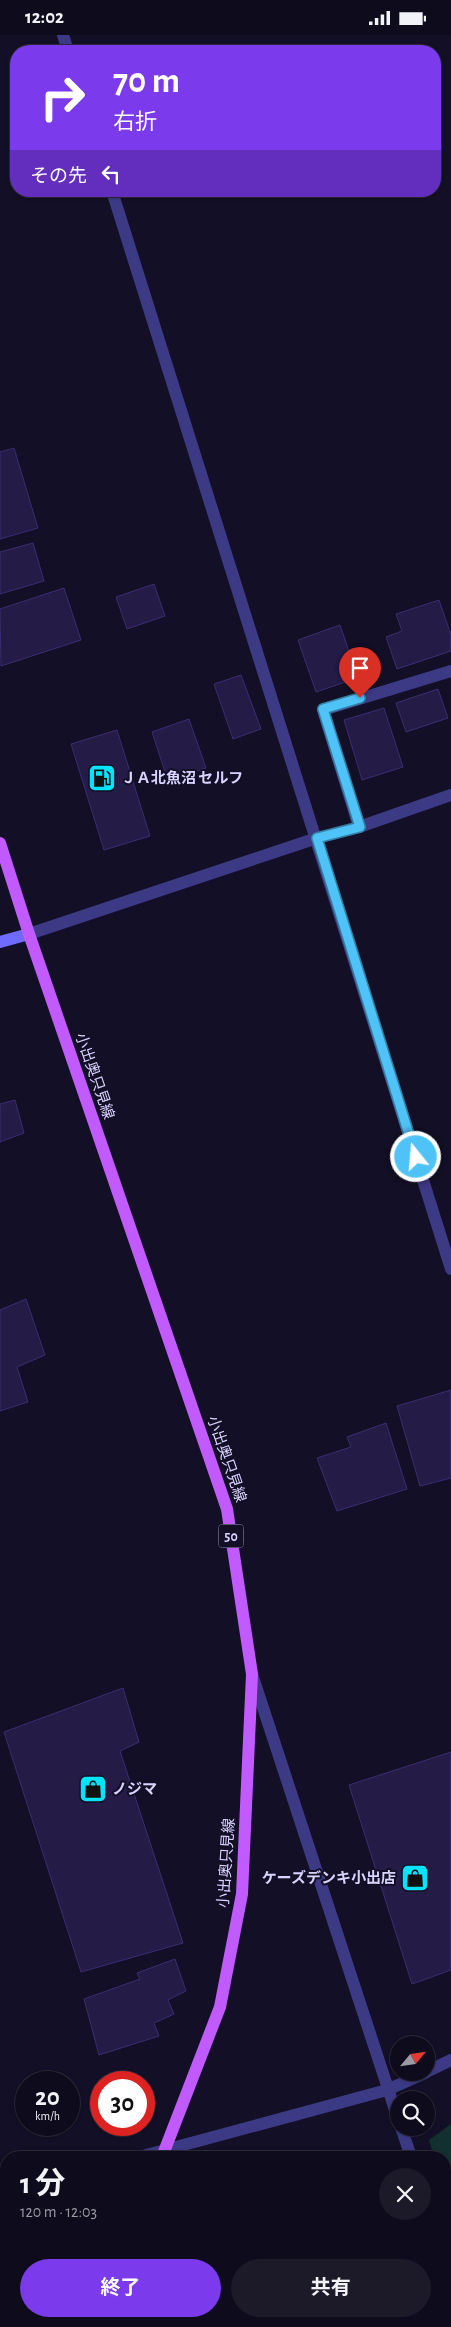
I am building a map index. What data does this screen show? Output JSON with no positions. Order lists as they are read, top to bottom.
{
  "streets": {
    "main road": ["小出奥只見線", "50"]
  },
  "crossings": [
    ["小出奥只見線", "50"]
  ],
  "places": {
    "fuel station": ["ＪＡ北魚沼 セルフ"],
    "shop": ["ノジマ", "ケーズデンキ小出店"]
  },
  "north": "top right",
  "page": {
    "status": "12:02",
    "turn": ["70 m", "右折"],
    "then": "その先",
    "speed": "20 km/h",
    "limit": "30",
    "heading": ["1 分", "120 m · 12:03"],
    "buttons": ["終了", "共有"]
  }
}
